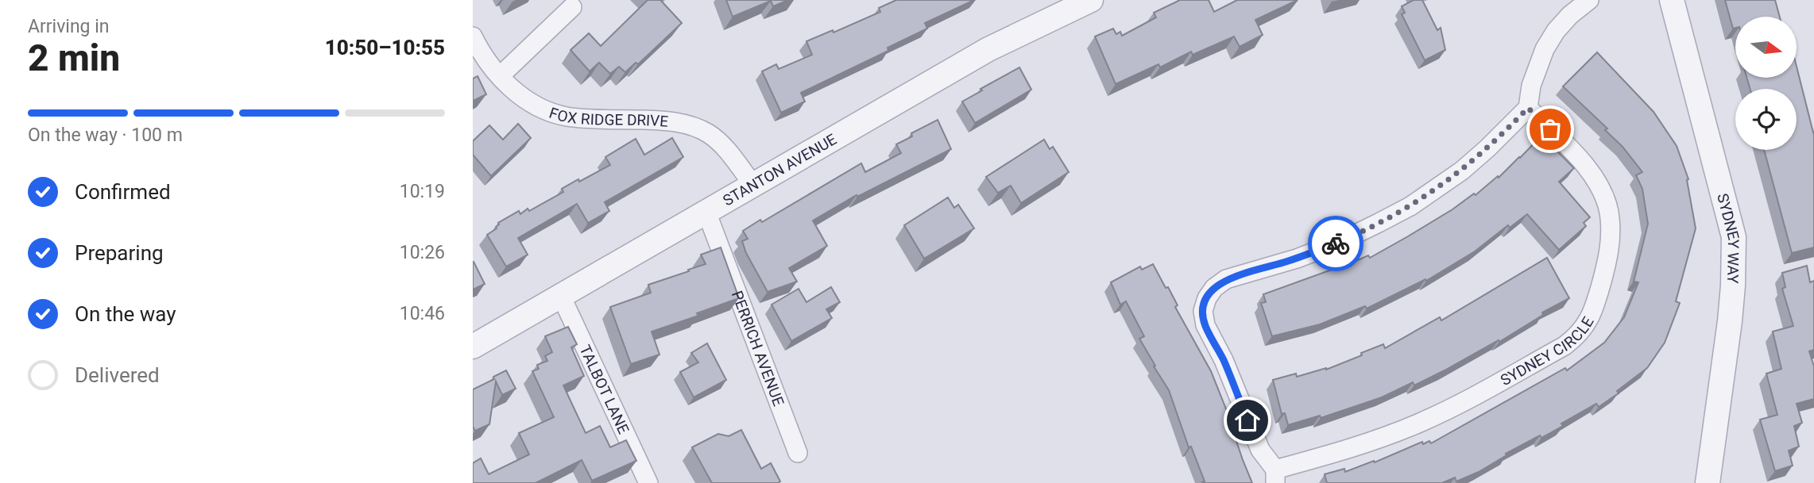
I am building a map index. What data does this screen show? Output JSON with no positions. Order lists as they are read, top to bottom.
{
  "streets": {
    "street": [
      "FOX RIDGE DRIVE",
      "STANTON AVENUE",
      "SYDNEY WAY",
      "PERRICH AVENUE",
      "SYDNEY CIRCLE",
      "TALBOT LANE"
    ]
  },
  "crossings": [
    ["FOX RIDGE DRIVE", "STANTON AVENUE"],
    ["STANTON AVENUE", "PERRICH AVENUE"],
    ["STANTON AVENUE", "TALBOT LANE"]
  ],
  "north": "right",
  "page": {
    "heading": ["2 min", "Arriving in", "10:50–10:55"],
    "bar": "On the way · 100 m",
    "list": [
      ["Confirmed", "10:19"],
      ["Preparing", "10:26"],
      ["On the way", "10:46"],
      "Delivered"
    ]
  }
}
